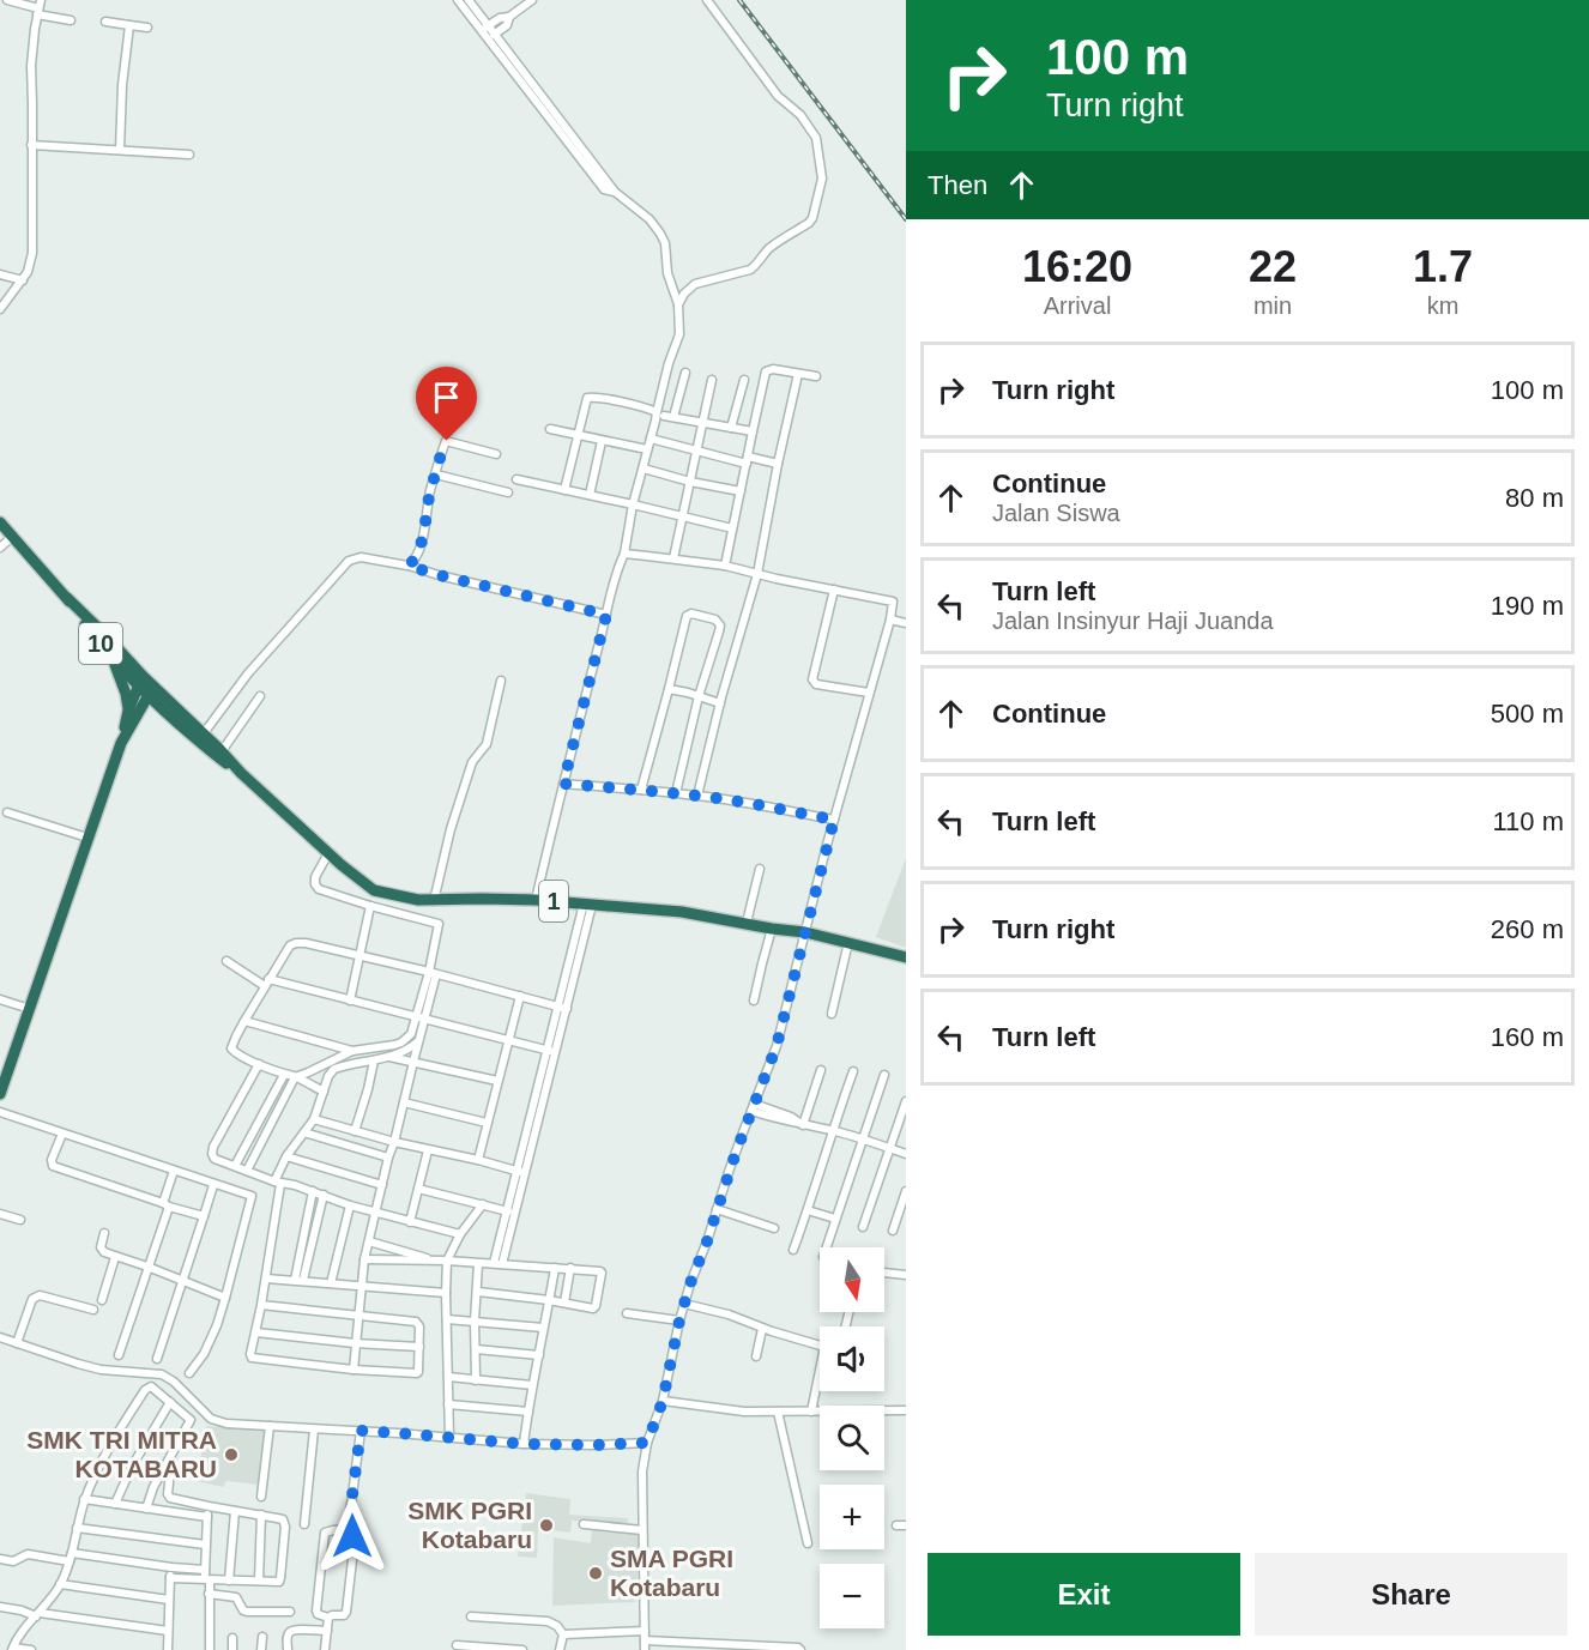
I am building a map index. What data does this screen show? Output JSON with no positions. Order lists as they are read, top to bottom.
{
  "streets": {
    "highway": ["10", "1"]
  },
  "crossings": [
    ["10", "1"]
  ],
  "places": ["SMK TRI MITRA KOTABARU", "SMK PGRI Kotabaru", "SMA PGRI Kotabaru"],
  "north": "bottom",
  "page": {
    "turn": ["100 m", "Turn right"],
    "then": "Then",
    "eta": [
      "16:20",
      "Arrival",
      "22",
      "min",
      "1.7",
      "km"
    ],
    "list": [
      {
        "name": "Turn right",
        "value": "100 m"
      },
      {
        "name": "Continue",
        "note": "Jalan Siswa",
        "value": "80 m"
      },
      {
        "name": "Turn left",
        "note": "Jalan Insinyur Haji Juanda",
        "value": "190 m"
      },
      {
        "name": "Continue",
        "value": "500 m"
      },
      {
        "name": "Turn left",
        "value": "110 m"
      },
      {
        "name": "Turn right",
        "value": "260 m"
      },
      {
        "name": "Turn left",
        "value": "160 m"
      }
    ],
    "map_buttons": ["+", "−"],
    "buttons": ["Exit", "Share"]
  }
}
